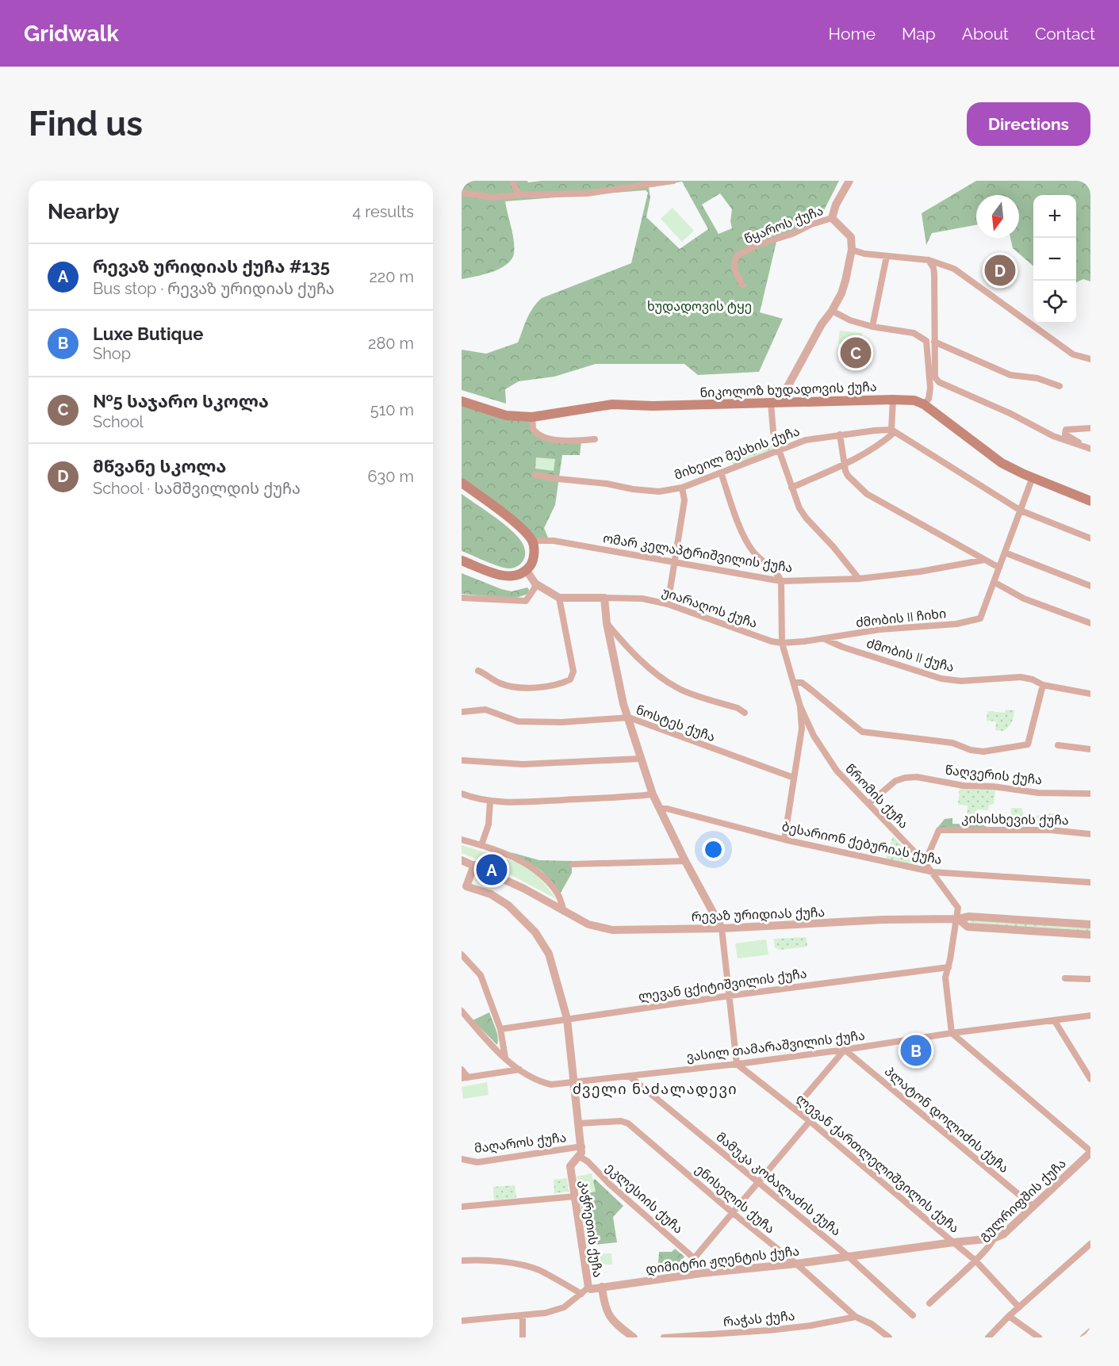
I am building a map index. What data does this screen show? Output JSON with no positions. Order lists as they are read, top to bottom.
{
  "streets": {
    "main road": ["ნიკოლოზ ხუდადოვის ქუჩა"],
    "street": [
      "წყაროს ქუჩა",
      "მიხეილ მესხის ქუჩა",
      "ომარ კელაპტრიშვილის ქუჩა",
      "უიარაღოს ქუჩა",
      "ძმობის II ჩიხი",
      "ძმობის II ქუჩა",
      "ნოსტეს ქუჩა",
      "წაღვერის ქუჩა",
      "წრომის ქუჩა",
      "კისისხევის ქუჩა",
      "ბესარიონ ქებურიას ქუჩა",
      "რევაზ ურიდიას ქუჩა",
      "ლევან ცქიტიშვილის ქუჩა",
      "ვასილ თამარაშვილის ქუჩა",
      "პლატონ დოლიძის ქუჩა",
      "მაღაროს ქუჩა",
      "ლევან ქართლელიშვილის ქუჩა",
      "მამუკა კობალაძის ქუჩა",
      "ეკლესიის ქუჩა",
      "ენისელის ქუჩა",
      "გულრიფშის ქუჩა",
      "კაჭრეთის ქუჩა",
      "დიმიტრი ჟღენტის ქუჩა",
      "რაჭას ქუჩა"
    ]
  },
  "crossings": [
    ["უიარაღოს ქუჩა", "ძმობის II ქუჩა"],
    ["ძმობის II ჩიხი", "ძმობის II ქუჩა"],
    ["წაღვერის ქუჩა", "წრომის ქუჩა"],
    ["წრომის ქუჩა", "კისისხევის ქუჩა"],
    ["წრომის ქუჩა", "ბესარიონ ქებურიას ქუჩა"],
    ["წრომის ქუჩა", "რევაზ ურიდიას ქუჩა"],
    ["ლევან ცქიტიშვილის ქუჩა", "კაჭრეთის ქუჩა"],
    ["ვასილ თამარაშვილის ქუჩა", "პლატონ დოლიძის ქუჩა"],
    ["ვასილ თამარაშვილის ქუჩა", "ლევან ქართლელიშვილის ქუჩა"],
    ["ვასილ თამარაშვილის ქუჩა", "მამუკა კობალაძის ქუჩა"],
    ["ვასილ თამარაშვილის ქუჩა", "კაჭრეთის ქუჩა"],
    ["პლატონ დოლიძის ქუჩა", "გულრიფშის ქუჩა"],
    ["მაღაროს ქუჩა", "კაჭრეთის ქუჩა"],
    ["ლევან ქართლელიშვილის ქუჩა", "გულრიფშის ქუჩა"],
    ["ლევან ქართლელიშვილის ქუჩა", "დიმიტრი ჟღენტის ქუჩა"],
    ["მამუკა კობალაძის ქუჩა", "დიმიტრი ჟღენტის ქუჩა"],
    ["ეკლესიის ქუჩა", "კაჭრეთის ქუჩა"],
    ["ენისელის ქუჩა", "კაჭრეთის ქუჩა"],
    ["ენისელის ქუჩა", "დიმიტრი ჟღენტის ქუჩა"],
    ["ენისელის ქუჩა", "რაჭას ქუჩა"],
    ["გულრიფშის ქუჩა", "დიმიტრი ჟღენტის ქუჩა"],
    ["კაჭრეთის ქუჩა", "დიმიტრი ჟღენტის ქუჩა"]
  ],
  "districts": ["ძველი ნაძალადევი"],
  "parks": ["ხუდადოვის ტყე"],
  "north": "bottom",
  "page": {
    "header": "Gridwalk",
    "nav": [
      "Home",
      "Map",
      "About",
      "Contact"
    ],
    "buttons": "Directions",
    "title": "Find us",
    "heading": ["Nearby", "4 results"],
    "map_buttons": ["+", "−"],
    "list": [
      {
        "mark": "A",
        "name": "რევაზ ურიდიას ქუჩა #135",
        "note": "Bus stop · რევაზ ურიდიას ქუჩა",
        "value": "220 m"
      },
      {
        "mark": "B",
        "name": "Luxe Butique",
        "note": "Shop",
        "value": "280 m"
      },
      {
        "mark": "C",
        "name": "№5 საჯარო სკოლა",
        "note": "School",
        "value": "510 m"
      },
      {
        "mark": "D",
        "name": "მწვანე სკოლა",
        "note": "School · სამშვილდის ქუჩა",
        "value": "630 m"
      }
    ],
    "pins": [
      "D",
      "C",
      "A",
      "B"
    ]
  }
}
